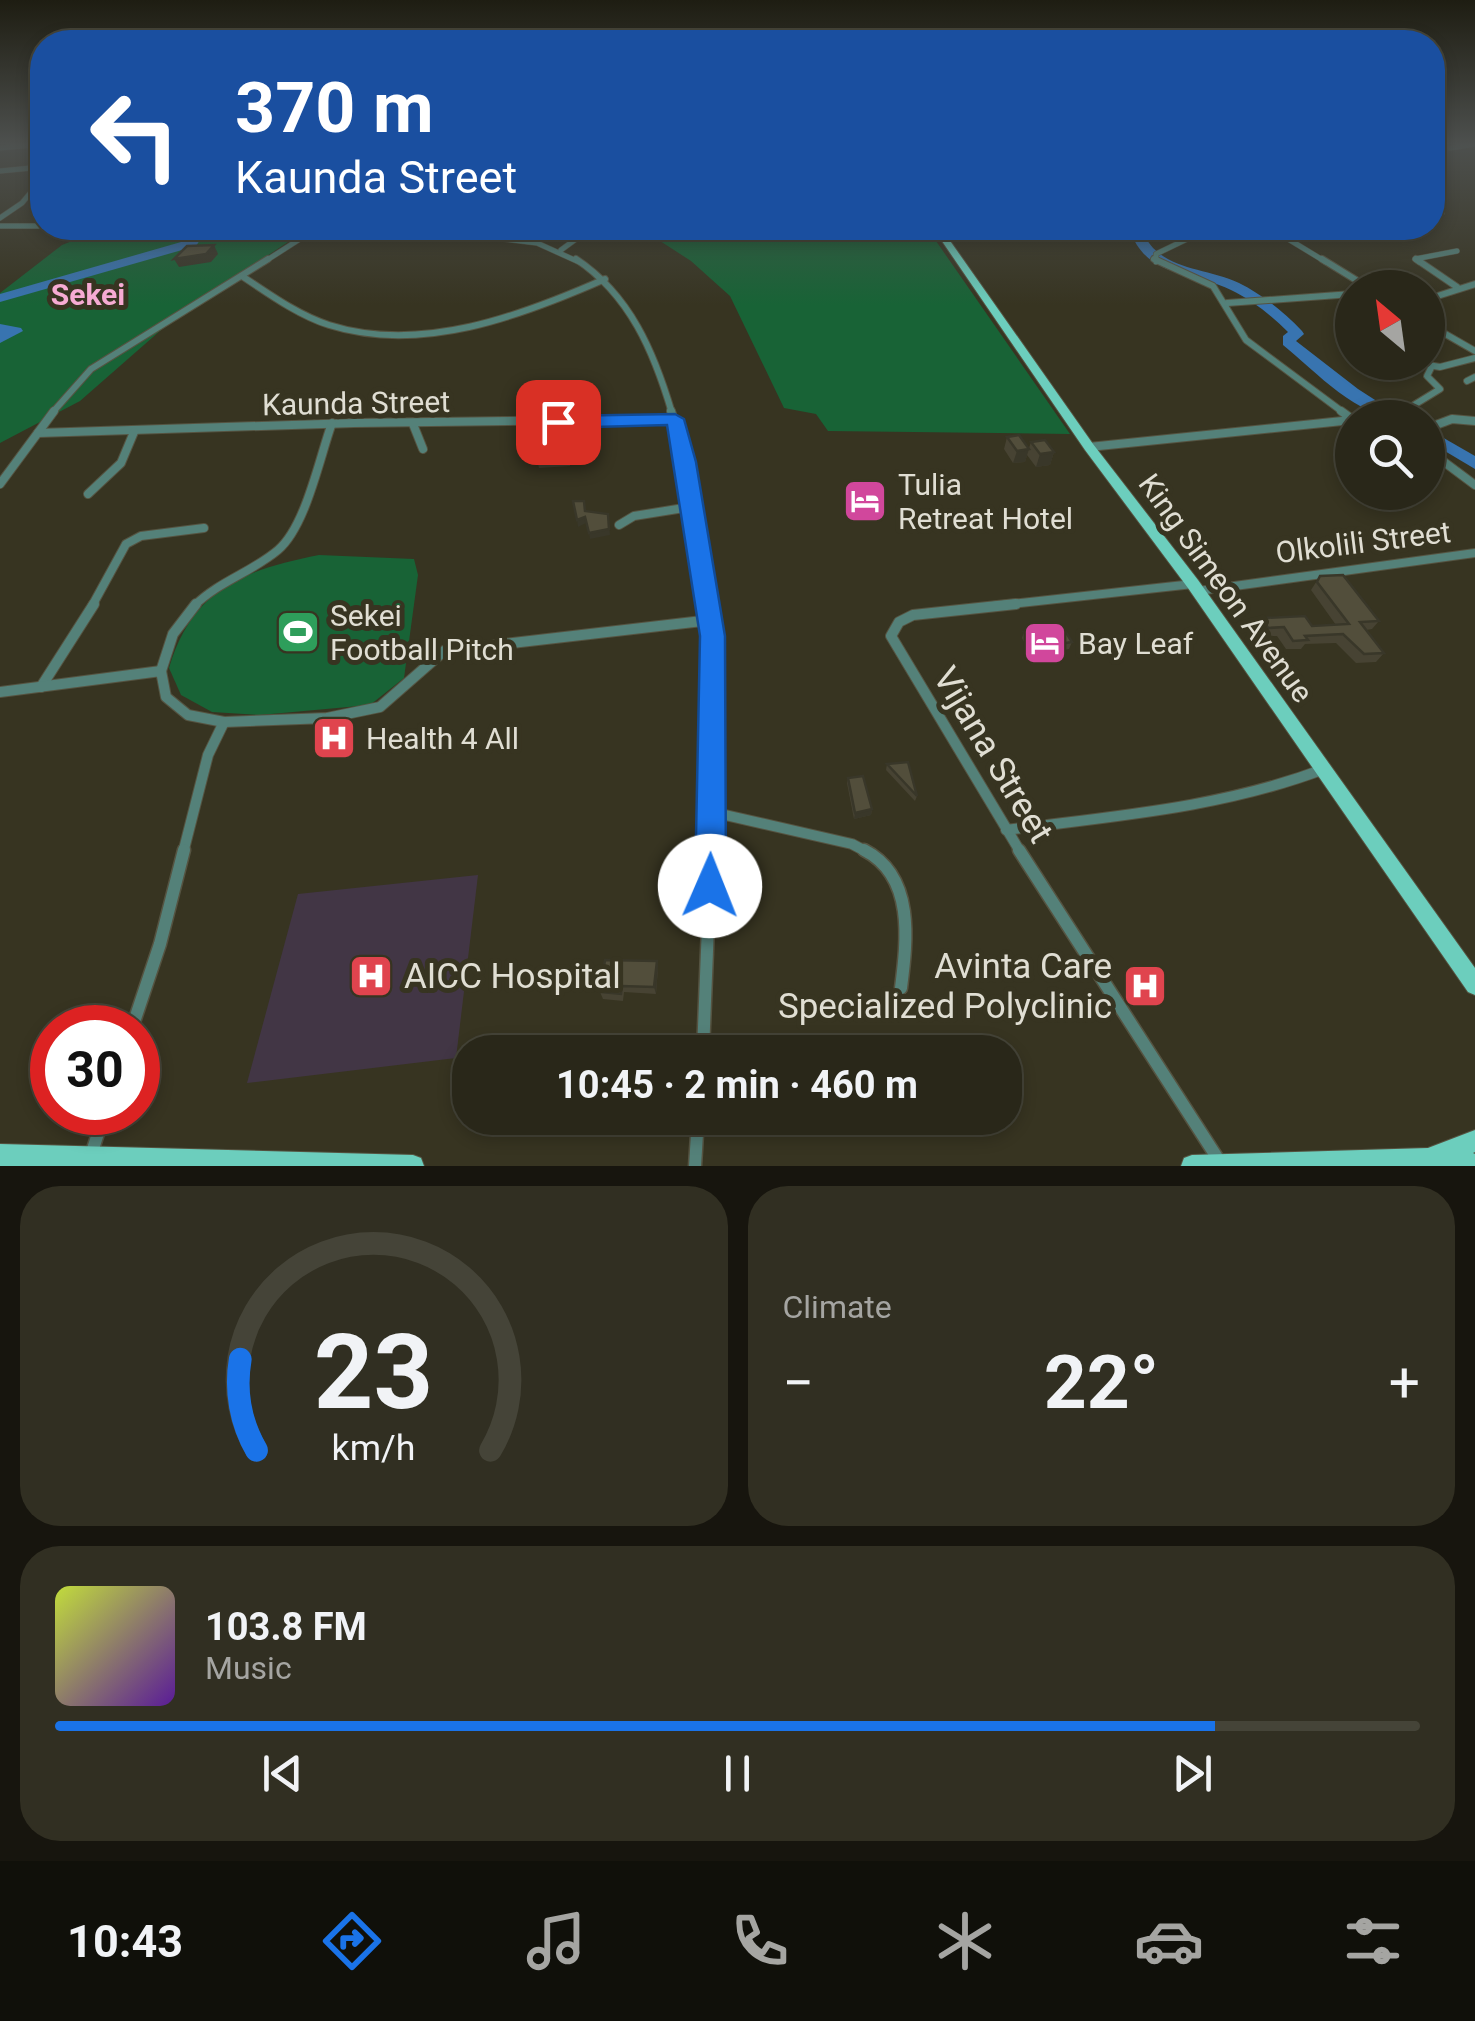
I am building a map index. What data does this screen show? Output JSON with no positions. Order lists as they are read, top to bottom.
{
  "streets": {
    "main road": ["King Simeon Avenue"],
    "street": ["Kaunda Street", "Olkolili Street", "Vijana Street"]
  },
  "crossings": [
    ["Olkolili Street", "King Simeon Avenue"],
    ["Olkolili Street", "Vijana Street"],
    ["King Simeon Avenue", "Vijana Street"]
  ],
  "districts": ["Sekei"],
  "places": {
    "hotel": ["Tulia Retreat Hotel", "Bay Leaf"],
    "sports": ["Sekei Football Pitch"],
    "hospital": ["Health 4 All", "AICC Hospital", "Avinta Care Specialized Polyclinic"]
  },
  "north": "top left",
  "page": {
    "turn": ["370 m", "Kaunda Street"],
    "limit": "30",
    "trip": "10:45 · 2 min · 460 m",
    "tile": "Climate",
    "heat": ["−", "22°", "+"],
    "song": ["103.8 FM", "Music"],
    "tabs": "10:43",
    "gauge": ["23", "km/h"]
  }
}
